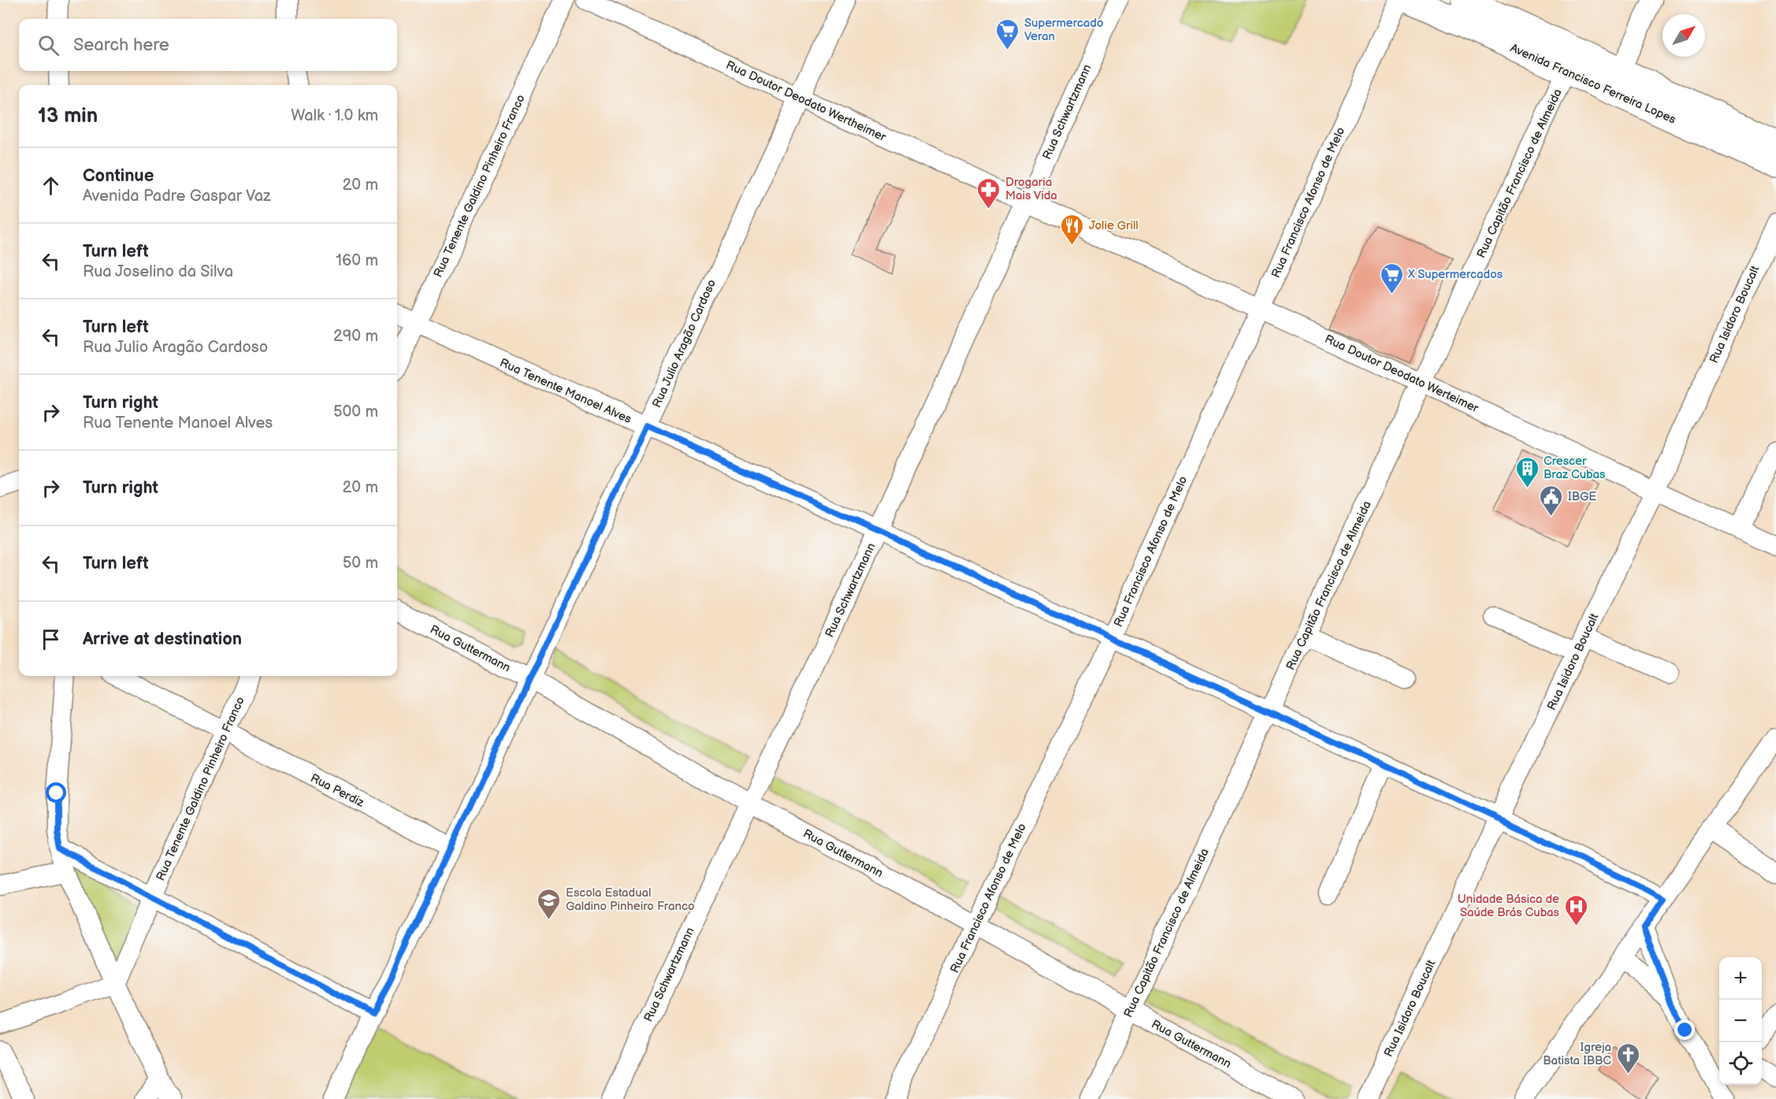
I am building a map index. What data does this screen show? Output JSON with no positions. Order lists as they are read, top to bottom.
{
  "streets": {
    "highway": ["Avenida Francisco Ferreira Lopes"],
    "street": [
      "Rua Doutor Deodato Wertheimer",
      "Rua Schwartzmann",
      "Rua Capitão Francisco de Almeida",
      "Rua Tenente Galdino Pinheiro Franco",
      "Rua Francisco Afonso de Melo",
      "Rua Isidoro Boucalt",
      "Rua Julio Aragão Cardoso",
      "Rua Doutor Deodato Werteimer",
      "Rua Tenente Manoel Alves",
      "Rua Guttermann",
      "Rua Perdiz"
    ]
  },
  "crossings": [
    ["Avenida Francisco Ferreira Lopes", "Rua Capitão Francisco de Almeida"],
    ["Rua Doutor Deodato Wertheimer", "Rua Schwartzmann"],
    ["Rua Doutor Deodato Wertheimer", "Rua Julio Aragão Cardoso"],
    ["Rua Doutor Deodato Wertheimer", "Rua Doutor Deodato Werteimer"],
    ["Rua Schwartzmann", "Rua Doutor Deodato Werteimer"],
    ["Rua Schwartzmann", "Rua Tenente Manoel Alves"],
    ["Rua Schwartzmann", "Rua Guttermann"],
    ["Rua Capitão Francisco de Almeida", "Rua Doutor Deodato Werteimer"],
    ["Rua Capitão Francisco de Almeida", "Rua Tenente Manoel Alves"],
    ["Rua Capitão Francisco de Almeida", "Rua Guttermann"],
    ["Rua Tenente Galdino Pinheiro Franco", "Rua Tenente Manoel Alves"],
    ["Rua Tenente Galdino Pinheiro Franco", "Rua Perdiz"],
    ["Rua Francisco Afonso de Melo", "Rua Doutor Deodato Werteimer"],
    ["Rua Francisco Afonso de Melo", "Rua Tenente Manoel Alves"],
    ["Rua Francisco Afonso de Melo", "Rua Guttermann"],
    ["Rua Isidoro Boucalt", "Rua Doutor Deodato Werteimer"],
    ["Rua Isidoro Boucalt", "Rua Tenente Manoel Alves"],
    ["Rua Julio Aragão Cardoso", "Rua Tenente Manoel Alves"],
    ["Rua Julio Aragão Cardoso", "Rua Guttermann"],
    ["Rua Julio Aragão Cardoso", "Rua Perdiz"]
  ],
  "places": {
    "supermarket": ["Supermercado Veran", "X Supermercados"],
    "pharmacy": ["Drogaria Mais Vida"],
    "restaurant": ["Jolie Grill"],
    "building": ["Crescer Braz Cubas"],
    "public building": ["IBGE"],
    "school or university": ["Escola Estadual Galdino Pinheiro Franco"],
    "hospital": ["Unidade Básica de Saúde Brás Cubas"],
    "church": ["Igreja Batista IBBC"]
  },
  "north": "top right",
  "page": {
    "search": "Search here",
    "heading": ["13 min", "Walk · 1.0 km"],
    "list": [
      ["Continue", "Avenida Padre Gaspar Vaz", "20 m"],
      ["Turn left", "Rua Joselino da Silva", "160 m"],
      ["Turn left", "Rua Julio Aragão Cardoso", "290 m"],
      ["Turn right", "Rua Tenente Manoel Alves", "500 m"],
      ["Turn right", "20 m"],
      ["Turn left", "50 m"],
      "Arrive at destination"
    ],
    "map_buttons": ["+", "−"]
  }
}
